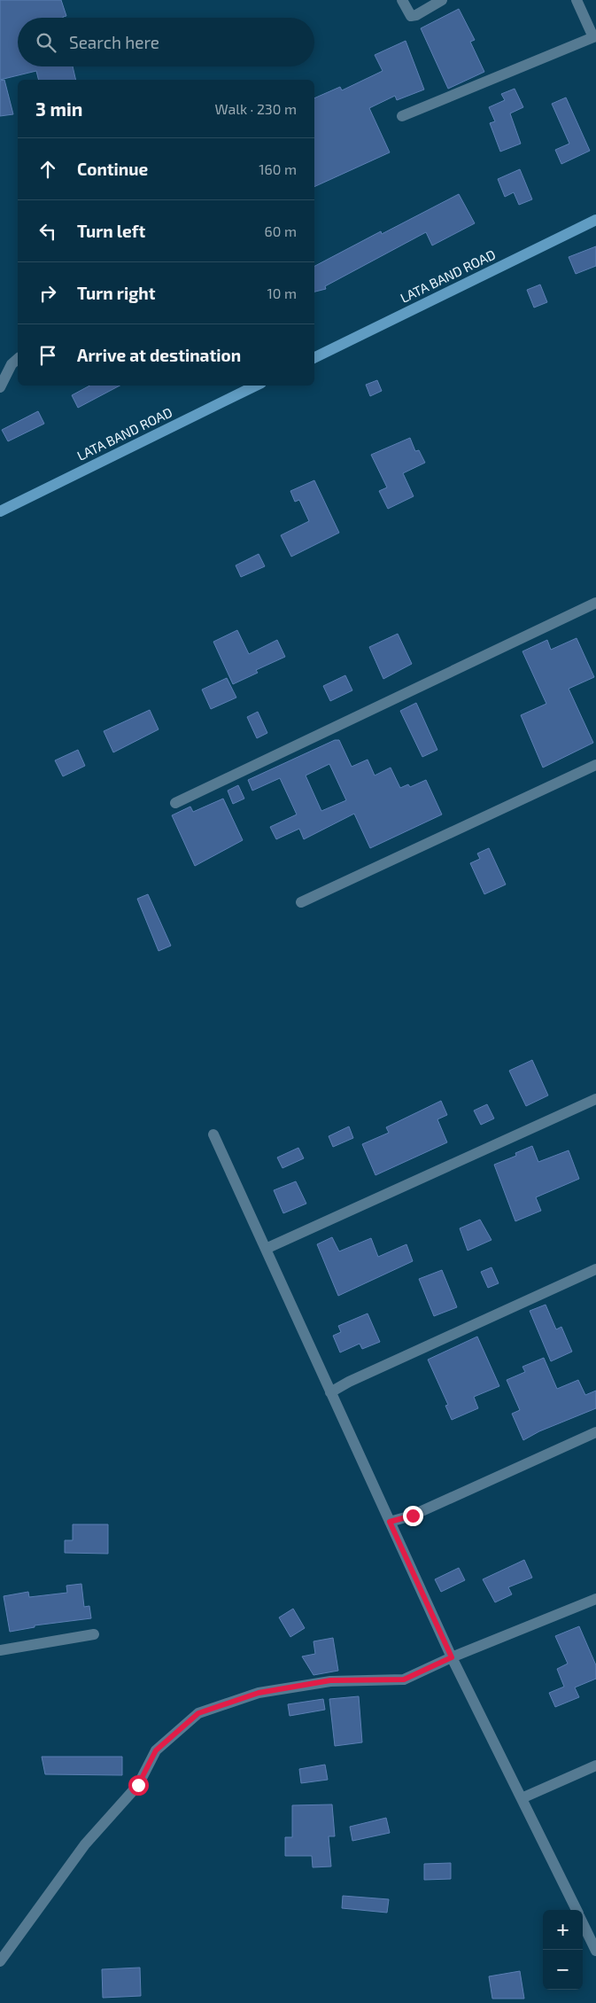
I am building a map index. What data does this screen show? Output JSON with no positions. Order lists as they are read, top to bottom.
{
  "streets": {
    "main road": ["LATA BAND ROAD"]
  },
  "page": {
    "search": "Search here",
    "heading": ["3 min", "Walk · 230 m"],
    "list": [
      ["Continue", "160 m"],
      ["Turn left", "60 m"],
      ["Turn right", "10 m"],
      "Arrive at destination"
    ],
    "map_buttons": ["+", "−"]
  }
}
